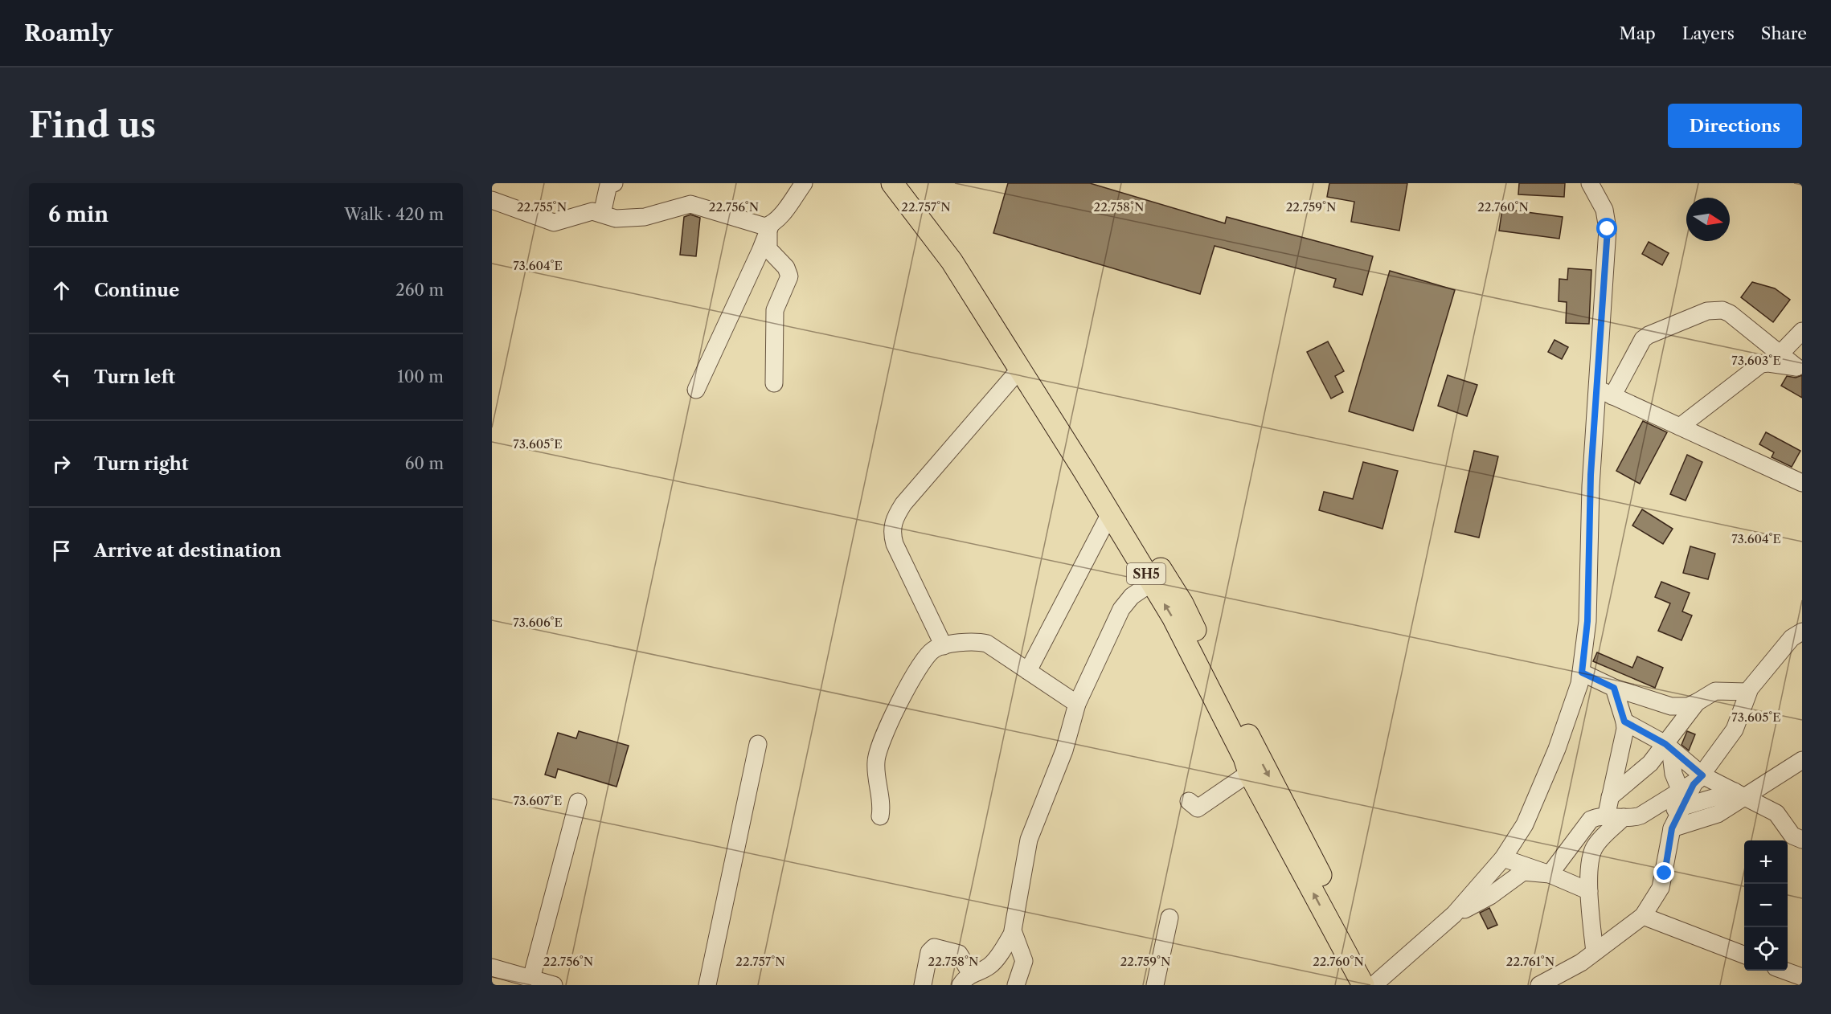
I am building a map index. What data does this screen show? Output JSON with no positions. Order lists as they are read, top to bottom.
{
  "streets": {
    "main road": ["SH5"]
  },
  "north": "right",
  "page": {
    "header": "Roamly",
    "nav": ["Map", "Layers", "Share"],
    "buttons": "Directions",
    "title": "Find us",
    "heading": ["6 min", "Walk · 420 m"],
    "list": [
      ["Continue", "260 m"],
      ["Turn left", "100 m"],
      ["Turn right", "60 m"],
      "Arrive at destination"
    ],
    "map_buttons": ["+", "−"]
  },
  "coordinates": [
    "22.755°N",
    "22.756°N",
    "22.757°N",
    "22.758°N",
    "22.759°N",
    "22.760°N",
    "73.604°E",
    "73.603°E",
    "73.605°E",
    "73.606°E",
    "73.607°E",
    "22.761°N"
  ]
}
